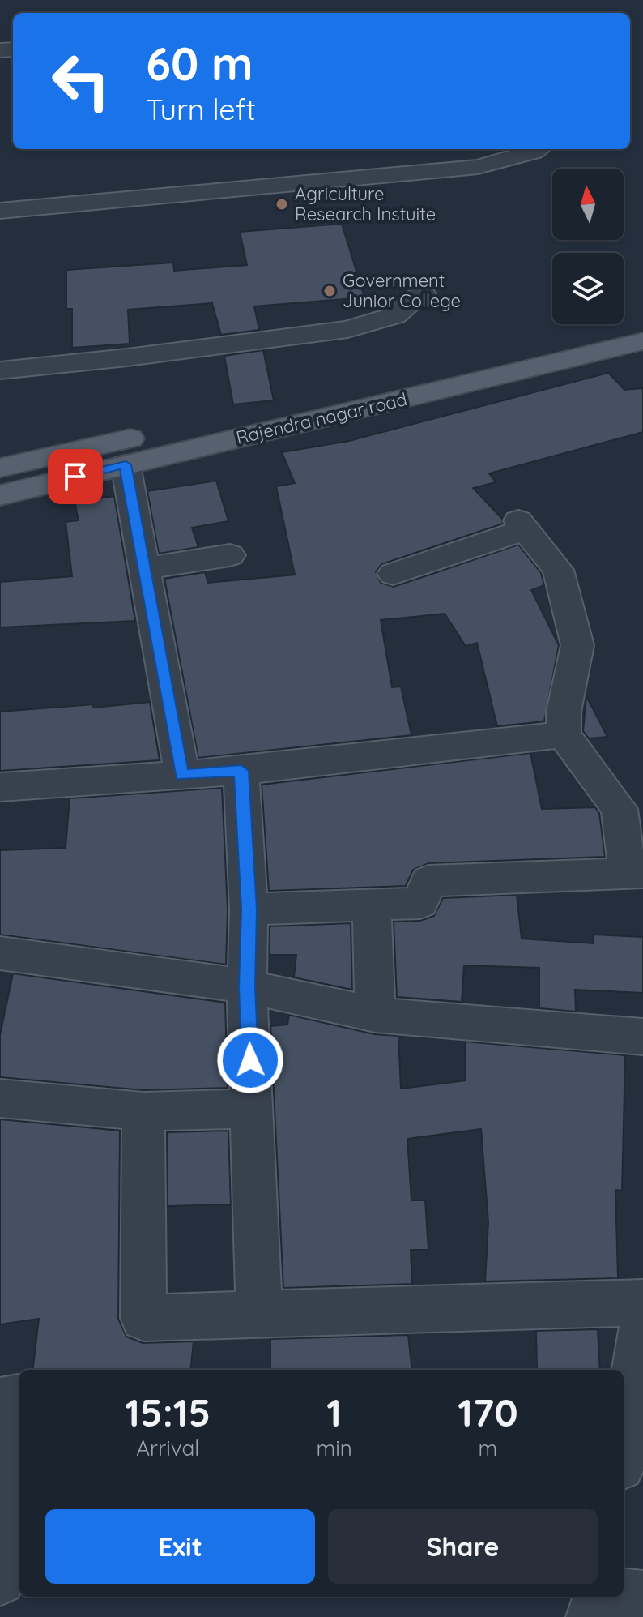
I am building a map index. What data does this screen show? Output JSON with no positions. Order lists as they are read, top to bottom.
{
  "streets": {
    "main road": ["Rajendra nagar road"]
  },
  "places": ["Agriculture Research Instuite", "Government Junior College"],
  "north": "top",
  "page": {
    "turn": ["60 m", "Turn left"],
    "eta": [
      "15:15",
      "Arrival",
      "1",
      "min",
      "170",
      "m"
    ],
    "buttons": ["Exit", "Share"]
  }
}
